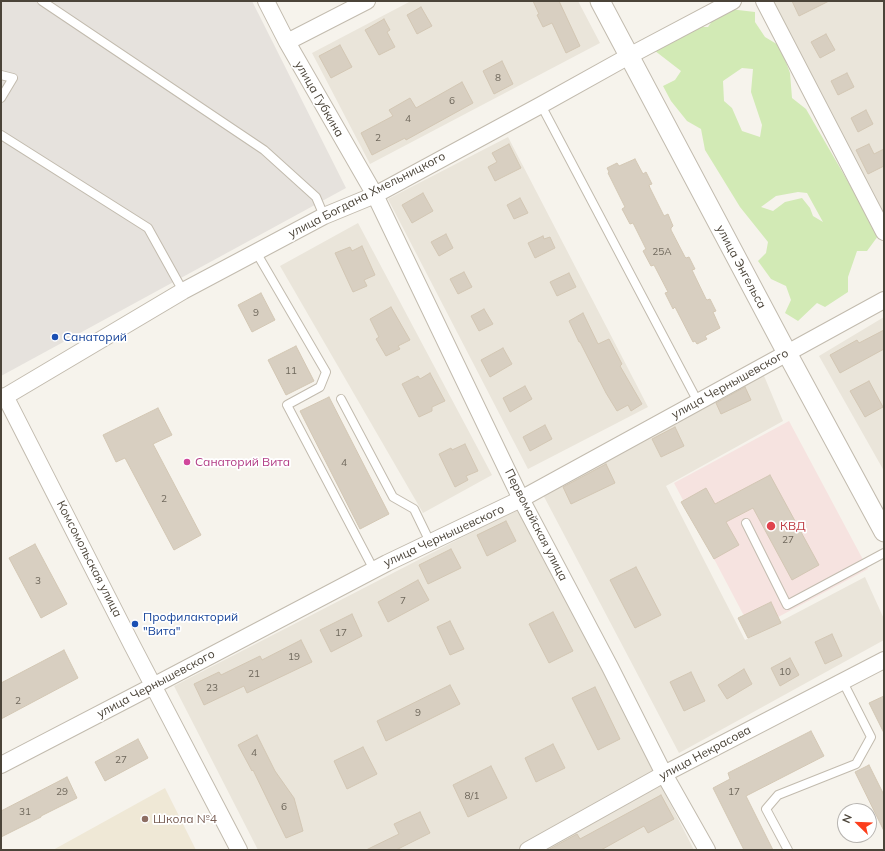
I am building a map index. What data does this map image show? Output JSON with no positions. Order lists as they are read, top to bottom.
{
  "streets": {
    "street": [
      "улица Губкина",
      "улица Богдана Хмельницкого",
      "улица Энгельса",
      "улица Чернышевского",
      "Первомайская улица",
      "Комсомольская улица",
      "улица Некрасова"
    ]
  },
  "crossings": [
    ["улица Губкина", "улица Богдана Хмельницкого"],
    ["улица Губкина", "Первомайская улица"],
    ["улица Богдана Хмельницкого", "улица Энгельса"],
    ["улица Богдана Хмельницкого", "Первомайская улица"],
    ["улица Богдана Хмельницкого", "Комсомольская улица"],
    ["улица Энгельса", "улица Чернышевского"],
    ["улица Чернышевского", "Первомайская улица"],
    ["улица Чернышевского", "Комсомольская улица"],
    ["Первомайская улица", "улица Некрасова"]
  ],
  "places": [
    "Санаторий",
    "Санаторий Вита",
    "КВД",
    "Профилакторий \"Вита\"",
    "Школа №4"
  ],
  "house_numbers": [
    "8",
    "6",
    "4",
    "2",
    "25А",
    "9",
    "11",
    "4",
    "2",
    "27",
    "3",
    "7",
    "17",
    "19",
    "10",
    "21",
    "23",
    "2",
    "9",
    "4",
    "27",
    "29",
    "17",
    "8/1",
    "6",
    "31"
  ],
  "north": "top left"
}
